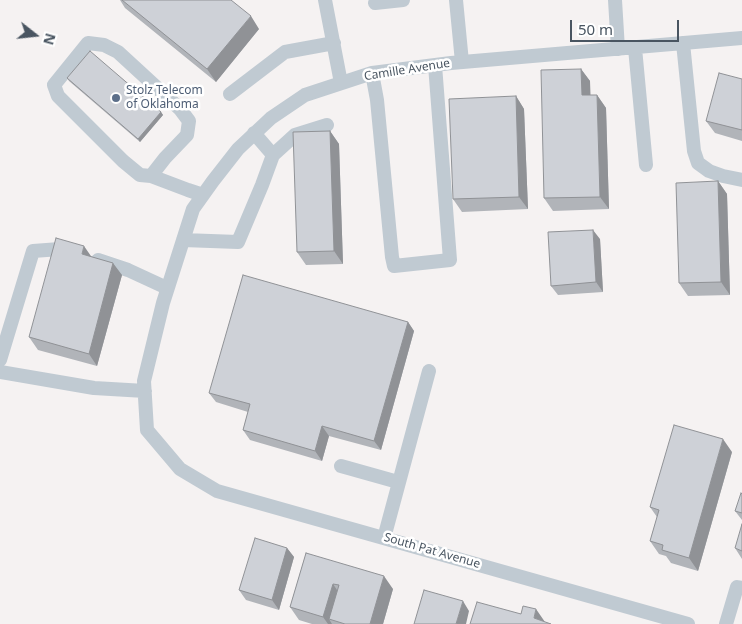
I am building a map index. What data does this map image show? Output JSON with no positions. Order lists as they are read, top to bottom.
{
  "streets": {
    "street": ["Camille Avenue", "South Pat Avenue"]
  },
  "crossings": [
    ["Camille Avenue", "South Pat Avenue"]
  ],
  "places": ["Stolz Telecom of Oklahoma"],
  "scale_bar": "50 m",
  "north": "right"
}
